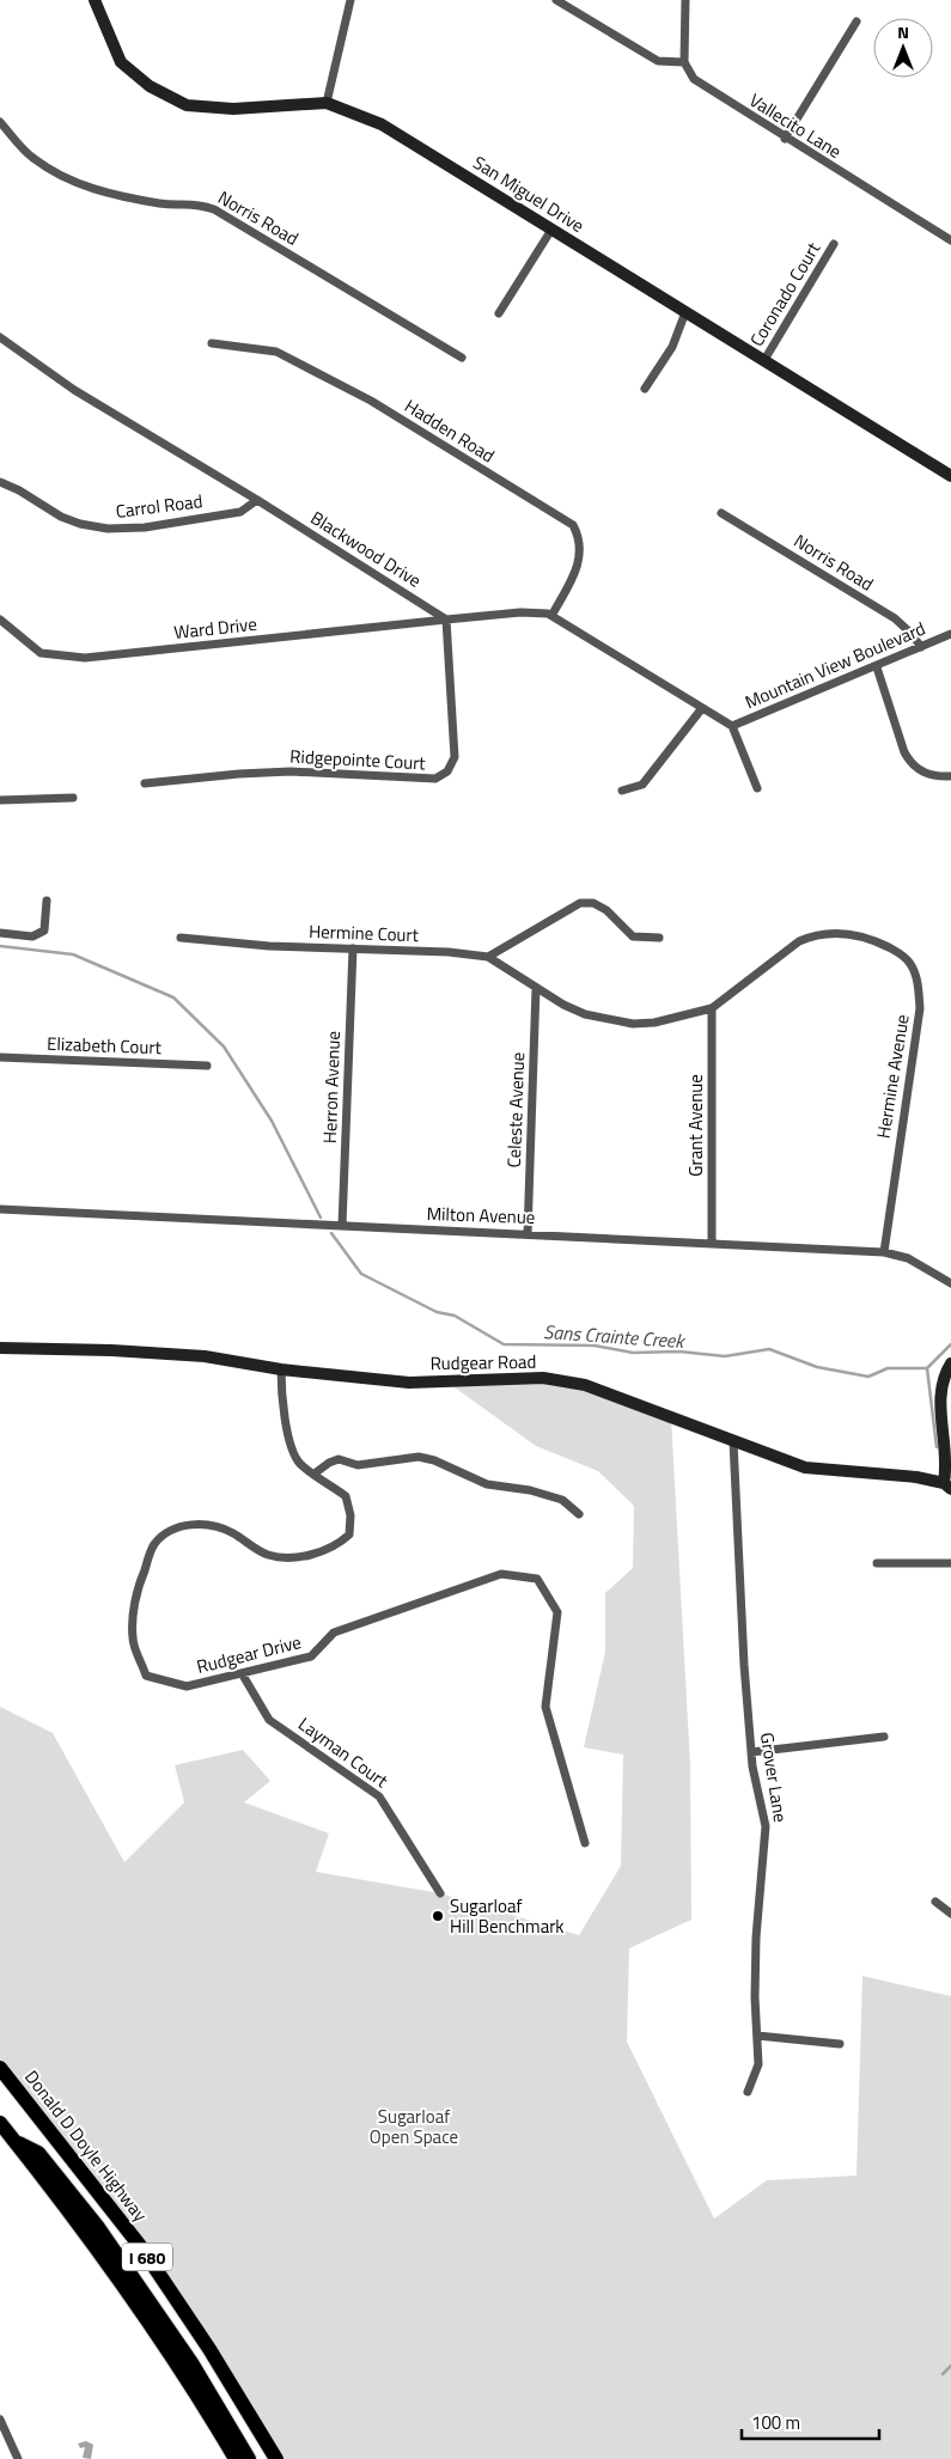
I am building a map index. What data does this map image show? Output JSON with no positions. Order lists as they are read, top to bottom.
{
  "streets": {
    "highway": ["Donald D Doyle Highway", "I 680"],
    "street": [
      "Vallecito Lane",
      "San Miguel Drive",
      "Norris Road",
      "Coronado Court",
      "Hadden Road",
      "Carrol Road",
      "Blackwood Drive",
      "Ward Drive",
      "Mountain View Boulevard",
      "Ridgepointe Court",
      "Hermine Court",
      "Elizabeth Court",
      "Hermine Avenue",
      "Herron Avenue",
      "Celeste Avenue",
      "Grant Avenue",
      "Milton Avenue",
      "Rudgear Road",
      "Rudgear Drive",
      "Layman Court",
      "Grover Lane"
    ]
  },
  "crossings": [
    ["San Miguel Drive", "Coronado Court"],
    ["Norris Road", "Mountain View Boulevard"],
    ["Carrol Road", "Blackwood Drive"],
    ["Blackwood Drive", "Ward Drive"],
    ["Blackwood Drive", "Ridgepointe Court"],
    ["Ward Drive", "Ridgepointe Court"],
    ["Hermine Court", "Hermine Avenue"],
    ["Hermine Court", "Herron Avenue"],
    ["Hermine Court", "Celeste Avenue"],
    ["Hermine Avenue", "Celeste Avenue"],
    ["Hermine Avenue", "Grant Avenue"],
    ["Hermine Avenue", "Milton Avenue"],
    ["Herron Avenue", "Milton Avenue"],
    ["Celeste Avenue", "Milton Avenue"],
    ["Grant Avenue", "Milton Avenue"],
    ["Rudgear Road", "Rudgear Drive"],
    ["Rudgear Road", "Grover Lane"],
    ["Rudgear Drive", "Layman Court"]
  ],
  "water": ["Sans Crainte Creek"],
  "parks": ["Sugarloaf Open Space"],
  "places": ["Sugarloaf Hill Benchmark"],
  "scale_bar": "100 m",
  "north": "top"
}
